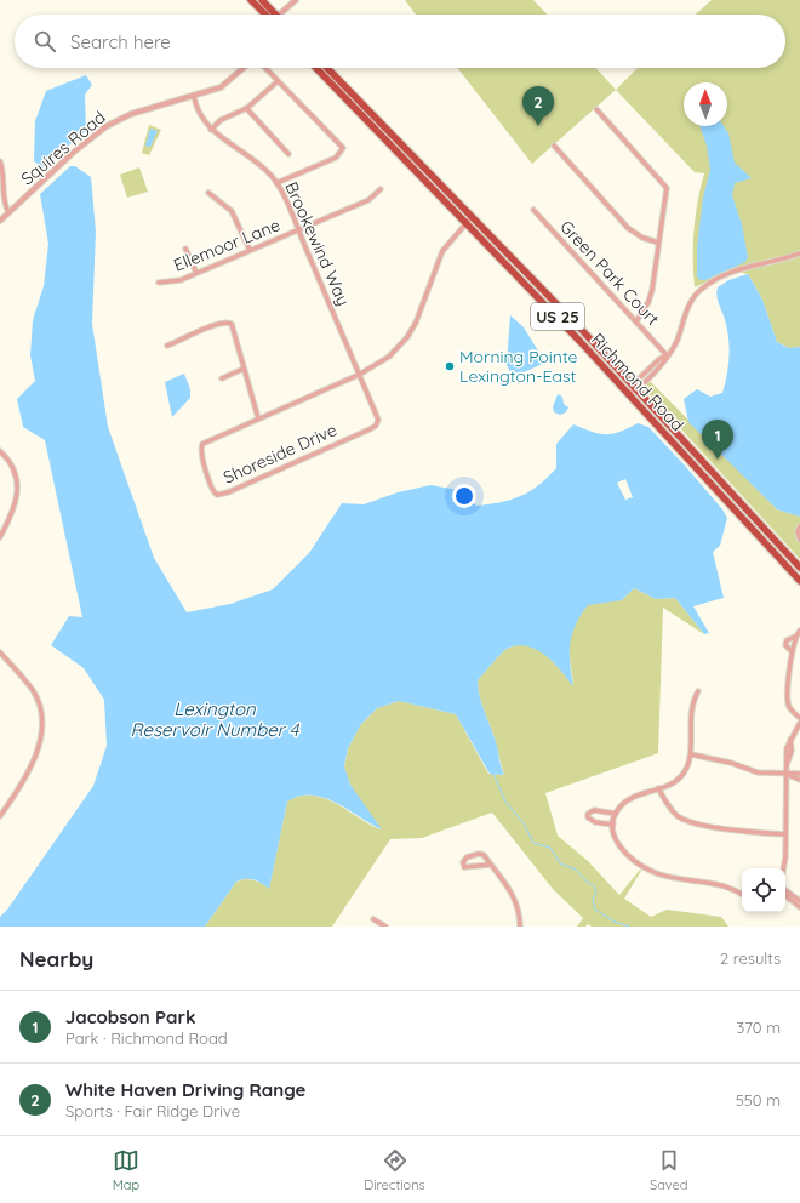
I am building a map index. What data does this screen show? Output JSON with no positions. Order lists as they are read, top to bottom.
{
  "streets": {
    "highway": ["US 25", "Richmond Road"],
    "street": [
      "Squires Road",
      "Brookewind Way",
      "Ellemoor Lane",
      "Green Park Court",
      "Shoreside Drive"
    ]
  },
  "crossings": [
    ["Squires Road", "Brookewind Way"],
    ["Brookewind Way", "Ellemoor Lane"],
    ["Brookewind Way", "Shoreside Drive"],
    ["Richmond Road", "Shoreside Drive"]
  ],
  "water": ["Lexington Reservoir Number 4"],
  "places": ["Morning Pointe Lexington-East"],
  "north": "top",
  "page": {
    "search": "Search here",
    "pins": ["2", "1"],
    "heading": ["Nearby", "2 results"],
    "list": [
      {
        "mark": "1",
        "name": "Jacobson Park",
        "note": "Park · Richmond Road",
        "value": "370 m"
      },
      {
        "mark": "2",
        "name": "White Haven Driving Range",
        "note": "Sports · Fair Ridge Drive",
        "value": "550 m"
      }
    ],
    "nav": ["Map", "Directions", "Saved"]
  }
}
